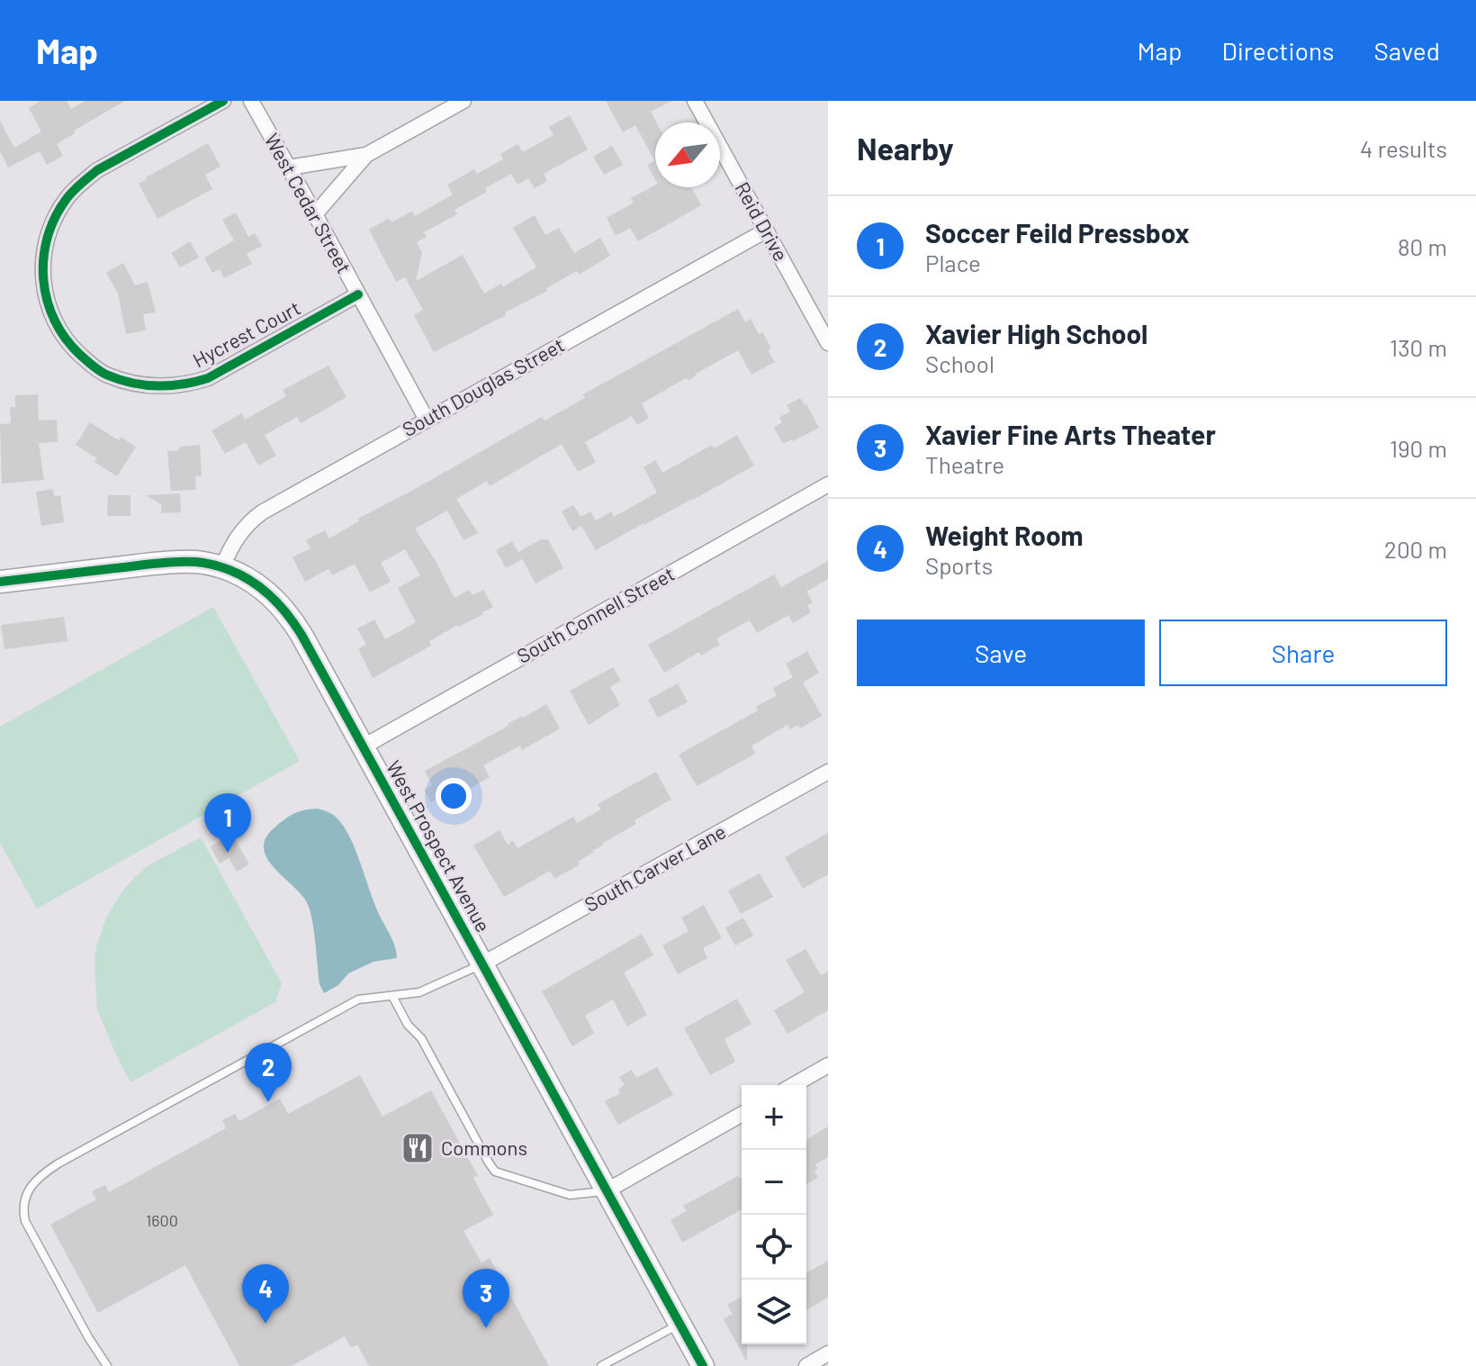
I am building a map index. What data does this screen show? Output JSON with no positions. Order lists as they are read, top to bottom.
{
  "streets": {
    "main road": ["West Prospect Avenue"],
    "street": [
      "West Cedar Street",
      "Reid Drive",
      "Hycrest Court",
      "South Douglas Street",
      "South Connell Street",
      "South Carver Lane"
    ]
  },
  "crossings": [
    ["West Cedar Street", "Hycrest Court"],
    ["West Cedar Street", "South Douglas Street"],
    ["Reid Drive", "South Douglas Street"],
    ["South Douglas Street", "West Prospect Avenue"],
    ["South Connell Street", "West Prospect Avenue"],
    ["West Prospect Avenue", "South Carver Lane"]
  ],
  "places": {
    "restaurant": ["Commons"]
  },
  "house_numbers": ["1600"],
  "north": "bottom left",
  "page": {
    "header": "Map",
    "nav": ["Map", "Directions", "Saved"],
    "heading": ["Nearby", "4 results"],
    "list": [
      {
        "mark": "1",
        "name": "Soccer Feild Pressbox",
        "note": "Place",
        "value": "80 m"
      },
      {
        "mark": "2",
        "name": "Xavier High School",
        "note": "School",
        "value": "130 m"
      },
      {
        "mark": "3",
        "name": "Xavier Fine Arts Theater",
        "note": "Theatre",
        "value": "190 m"
      },
      {
        "mark": "4",
        "name": "Weight Room",
        "note": "Sports",
        "value": "200 m"
      }
    ],
    "buttons": ["Save", "Share"],
    "pins": [
      "1",
      "2",
      "4",
      "3"
    ],
    "map_buttons": ["+", "−"]
  }
}
